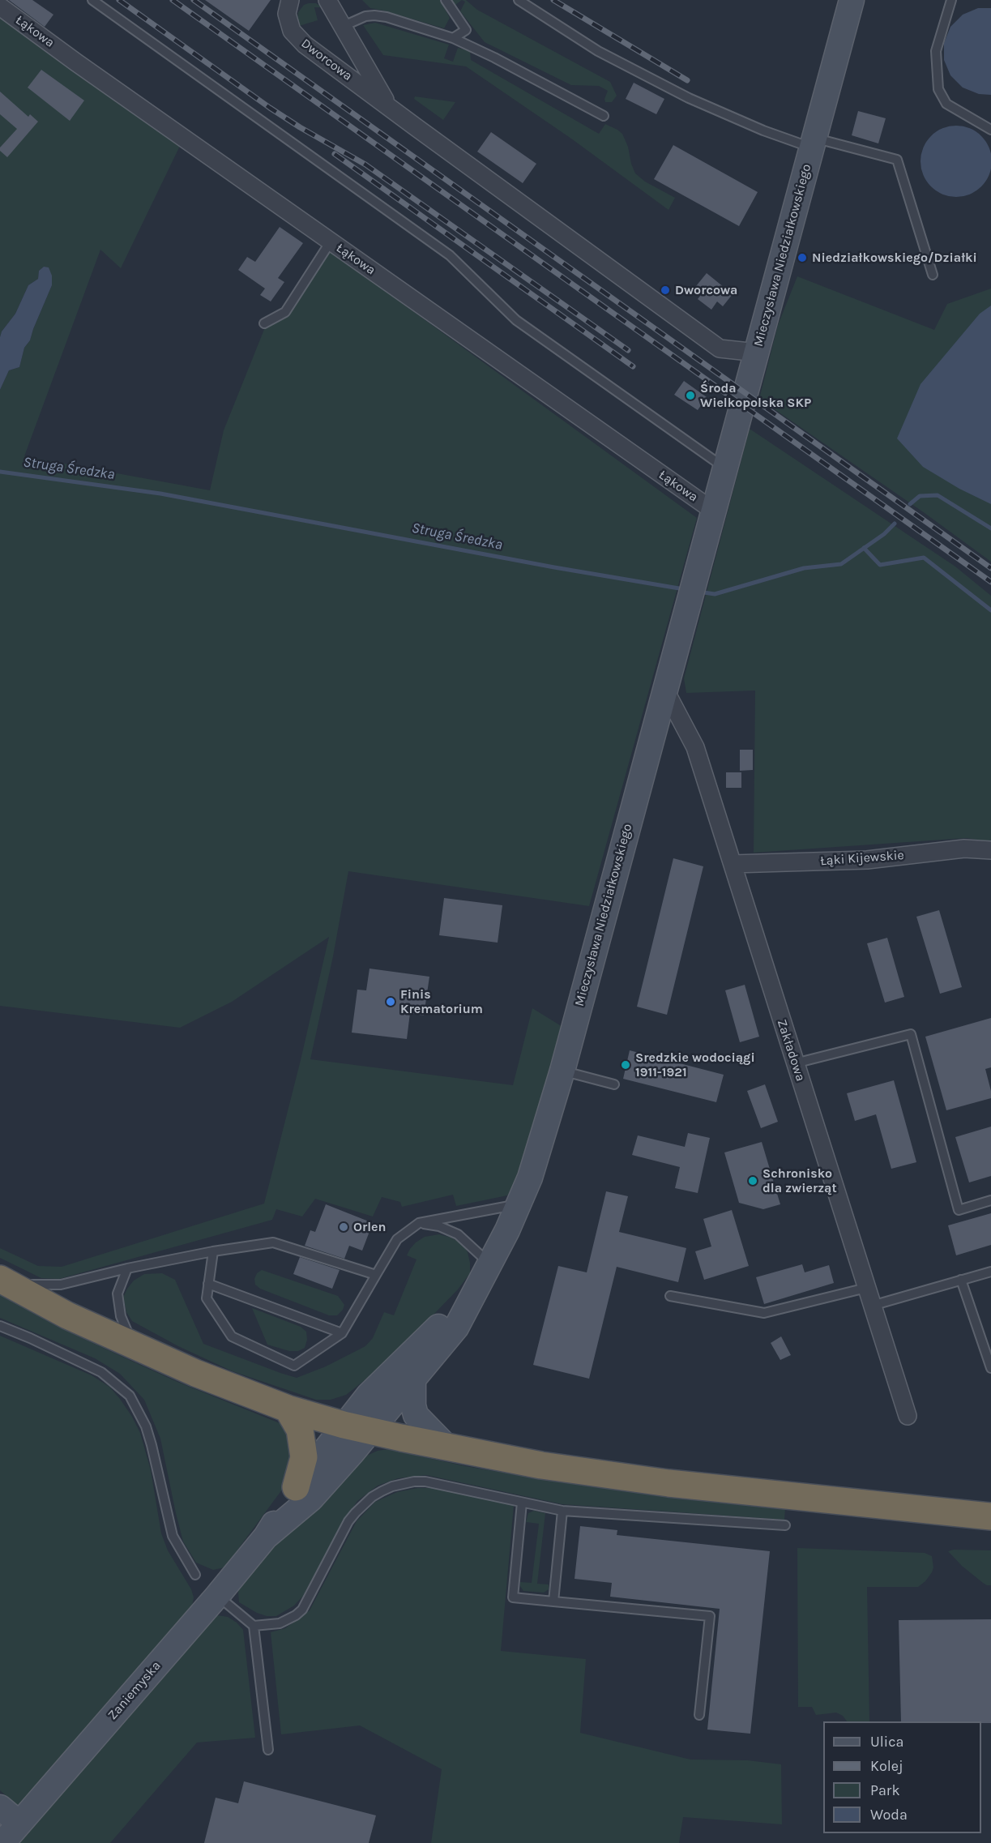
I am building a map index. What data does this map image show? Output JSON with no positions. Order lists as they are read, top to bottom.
{
  "streets": {
    "street": [
      "Łąkowa",
      "Dworcowa",
      "Mieczysława Niedziałkowskiego",
      "Łąki Kijewskie",
      "Zakładowa",
      "Zaniemyska"
    ]
  },
  "crossings": [
    ["Łąkowa", "Mieczysława Niedziałkowskiego"],
    ["Dworcowa", "Mieczysława Niedziałkowskiego"],
    ["Mieczysława Niedziałkowskiego", "Zakładowa"],
    ["Mieczysława Niedziałkowskiego", "Zaniemyska"],
    ["Łąki Kijewskie", "Zakładowa"]
  ],
  "water": ["Struga Średzka"],
  "places": [
    "Niedziałkowskiego/Działki",
    "Dworcowa",
    "Środa Wielkopolska SKP",
    "Finis Krematorium",
    "Sredzkie wodociągi 1911-1921",
    "Schronisko dla zwierząt",
    "Orlen"
  ],
  "legend": [
    "Ulica",
    "Kolej",
    "Park",
    "Woda"
  ]
}
